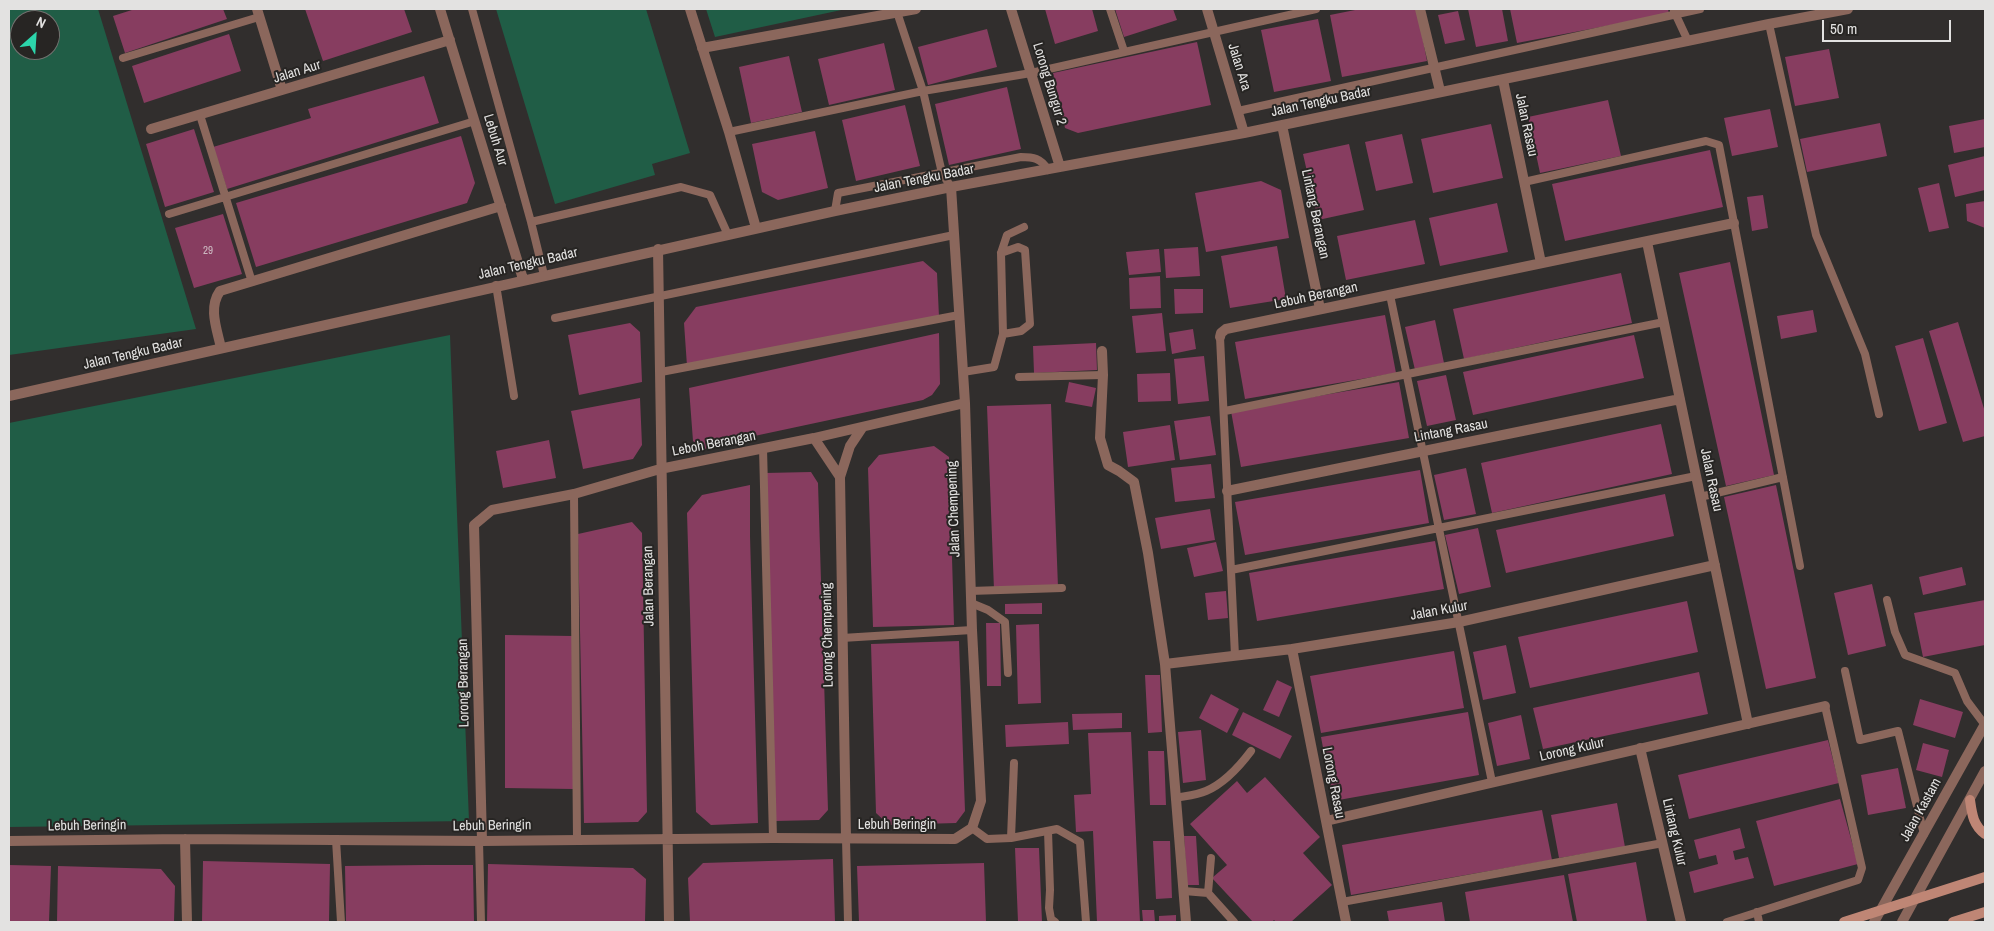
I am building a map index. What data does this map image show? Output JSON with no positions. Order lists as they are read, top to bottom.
{
  "streets": {
    "street": [
      "Jalan Ara",
      "Jalan Aur",
      "Lorong Bungur 2",
      "Jalan Tengku Badar",
      "Jalan Rasau",
      "Lebuh Aur",
      "Lintang Berangan",
      "Lebuh Berangan",
      "Lintang Rasau",
      "Leboh Berangan",
      "Jalan Chempening",
      "Jalan Berangan",
      "Jalan Kulur",
      "Lorong Chempening",
      "Lorong Berangan",
      "Lorong Kulur",
      "Lorong Rasau",
      "Jalan Kastam",
      "Lebuh Beringin",
      "Lintang Kulur"
    ]
  },
  "crossings": [
    ["Jalan Ara", "Jalan Tengku Badar"],
    ["Jalan Aur", "Lebuh Aur"],
    ["Lorong Bungur 2", "Jalan Tengku Badar"],
    ["Jalan Tengku Badar", "Jalan Rasau"],
    ["Jalan Tengku Badar", "Lebuh Aur"],
    ["Jalan Tengku Badar", "Lintang Berangan"],
    ["Jalan Tengku Badar", "Jalan Chempening"],
    ["Jalan Tengku Badar", "Jalan Berangan"],
    ["Jalan Rasau", "Lebuh Berangan"],
    ["Jalan Rasau", "Lintang Rasau"],
    ["Jalan Rasau", "Jalan Kulur"],
    ["Jalan Rasau", "Lorong Kulur"],
    ["Lintang Berangan", "Lebuh Berangan"],
    ["Lebuh Berangan", "Lintang Rasau"],
    ["Lebuh Berangan", "Jalan Kulur"],
    ["Leboh Berangan", "Jalan Chempening"],
    ["Leboh Berangan", "Jalan Berangan"],
    ["Leboh Berangan", "Lorong Berangan"],
    ["Jalan Chempening", "Lebuh Beringin"],
    ["Jalan Berangan", "Lebuh Beringin"],
    ["Jalan Kulur", "Lorong Rasau"],
    ["Lorong Chempening", "Lebuh Beringin"],
    ["Lorong Berangan", "Lebuh Beringin"],
    ["Lorong Kulur", "Lorong Rasau"],
    ["Lorong Kulur", "Lintang Kulur"]
  ],
  "house_numbers": ["29"],
  "scale_bar": "50 m",
  "north": "top right"
}
